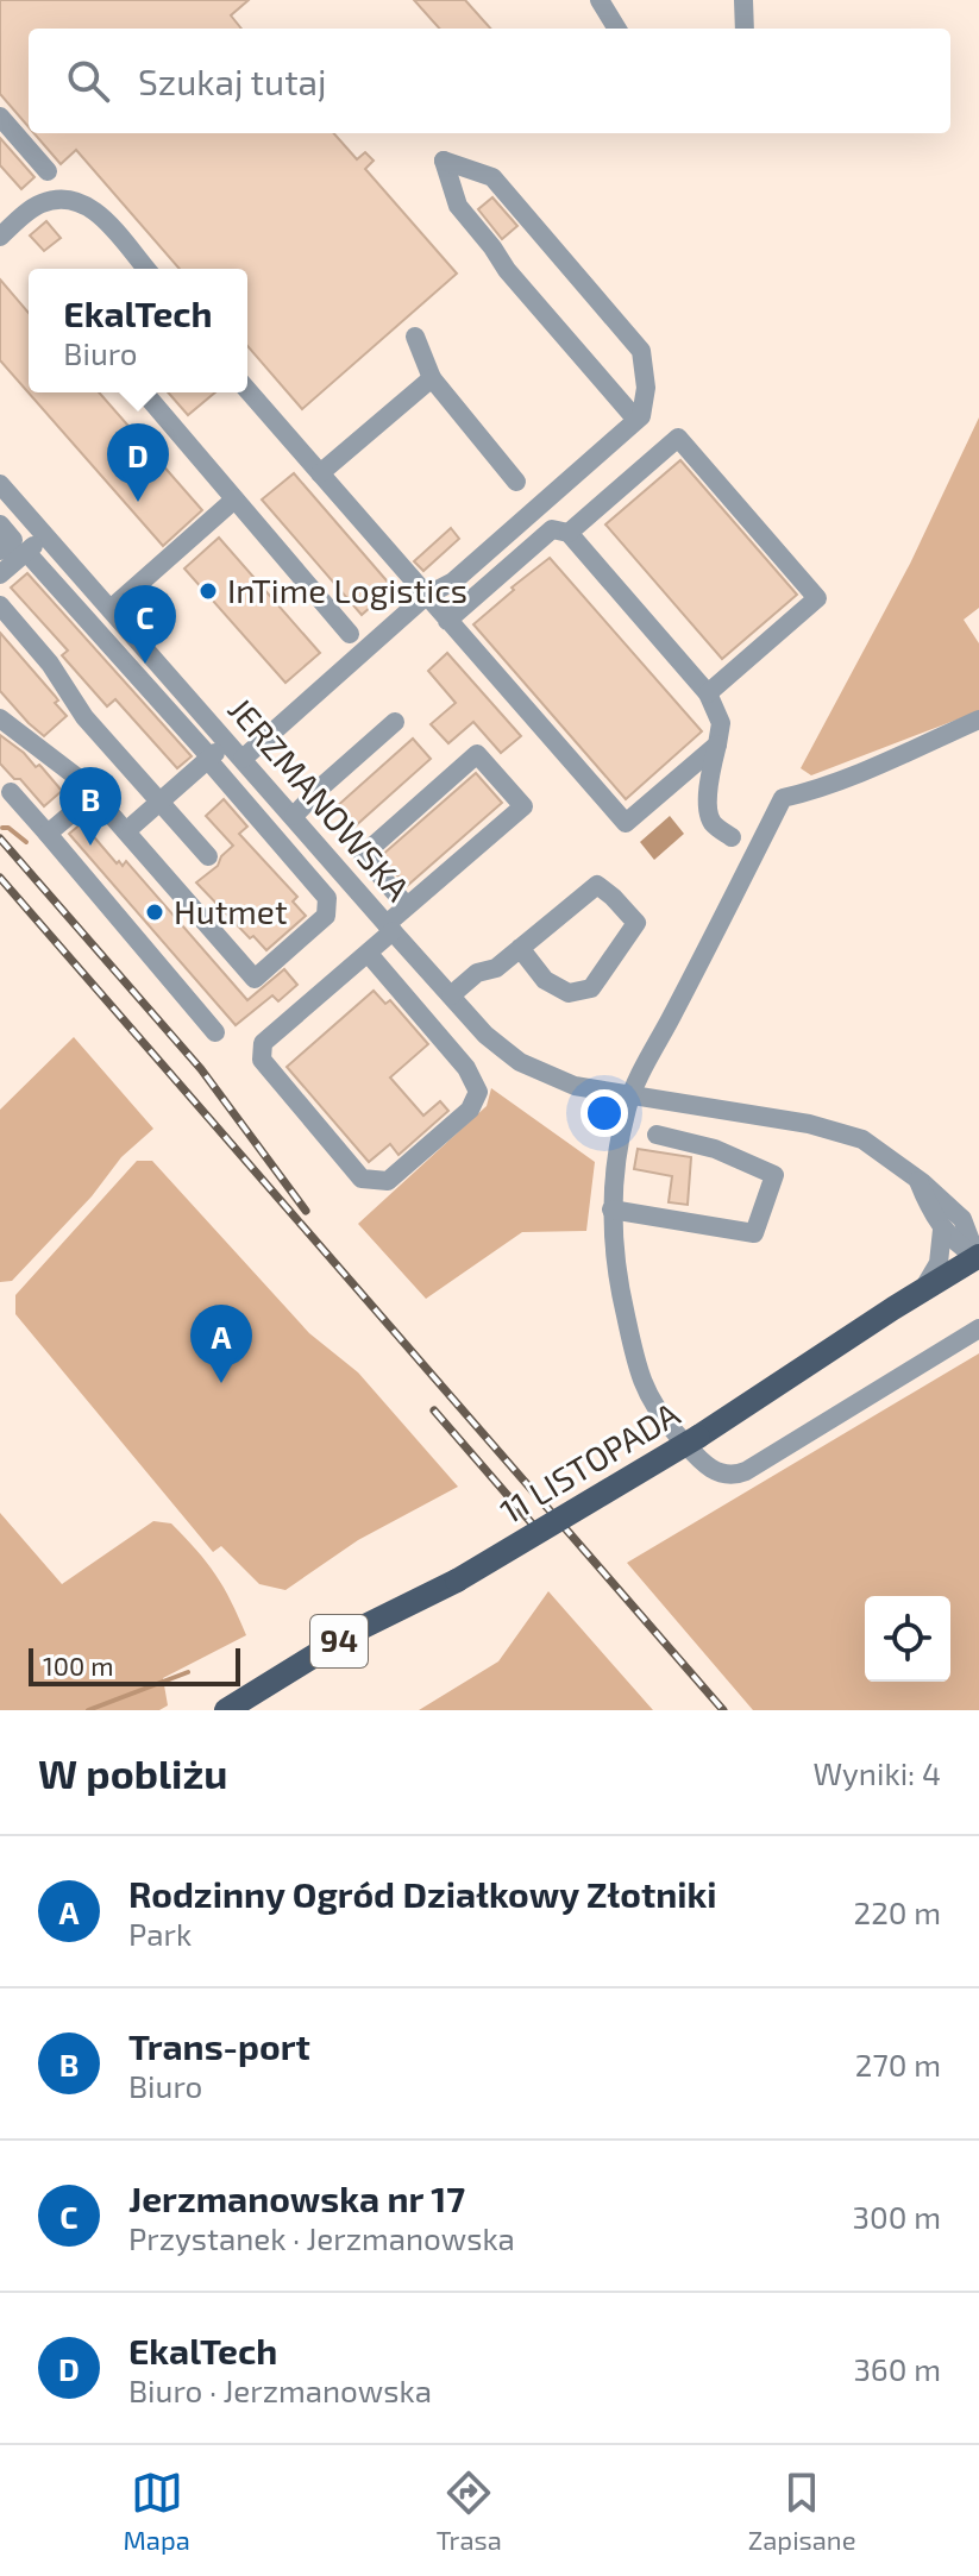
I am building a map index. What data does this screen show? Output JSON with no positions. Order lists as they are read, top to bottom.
{
  "streets": {
    "main road": ["11 LISTOPADA", "94"],
    "street": ["JERZMANOWSKA"]
  },
  "crossings": [
    ["JERZMANOWSKA", "11 LISTOPADA"]
  ],
  "places": ["InTime Logistics", "Hutmet"],
  "scale_bar": "100 m",
  "page": {
    "search": "Szukaj tutaj",
    "popup": ["EkalTech", "Biuro"],
    "pins": [
      "D",
      "C",
      "B",
      "A"
    ],
    "scale": "100 m",
    "heading": ["W pobliżu", "Wyniki: 4"],
    "list": [
      {
        "mark": "A",
        "name": "Rodzinny Ogród Działkowy Złotniki",
        "note": "Park",
        "value": "220 m"
      },
      {
        "mark": "B",
        "name": "Trans-port",
        "note": "Biuro",
        "value": "270 m"
      },
      {
        "mark": "C",
        "name": "Jerzmanowska nr 17",
        "note": "Przystanek · Jerzmanowska",
        "value": "300 m"
      },
      {
        "mark": "D",
        "name": "EkalTech",
        "note": "Biuro · Jerzmanowska",
        "value": "360 m"
      }
    ],
    "nav": ["Mapa", "Trasa", "Zapisane"]
  }
}
